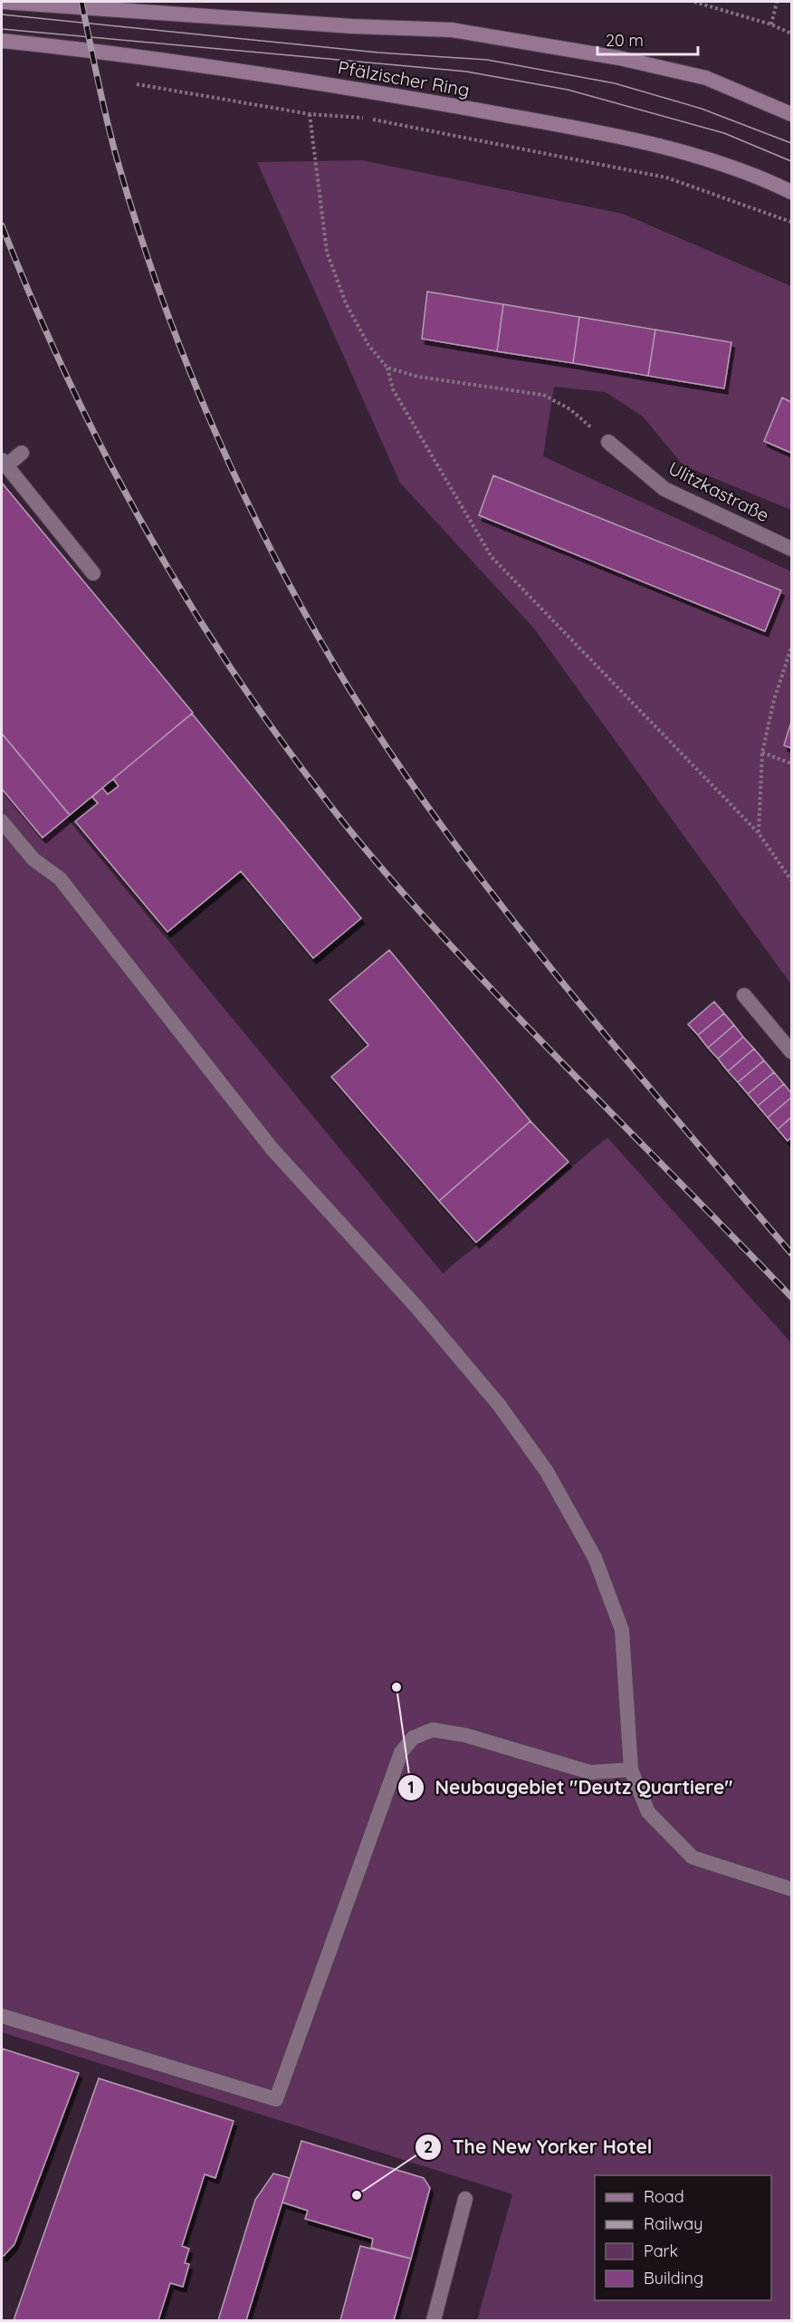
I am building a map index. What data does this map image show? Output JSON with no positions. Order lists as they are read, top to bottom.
{
  "streets": {
    "main road": ["Pfälzischer Ring"],
    "street": ["Ulitzkastraße"]
  },
  "places": ["Neubaugebiet \"Deutz Quartiere\"", "The New Yorker Hotel"],
  "legend": [
    "Road",
    "Railway",
    "Park",
    "Building"
  ],
  "scale_bar": "20 m"
}
